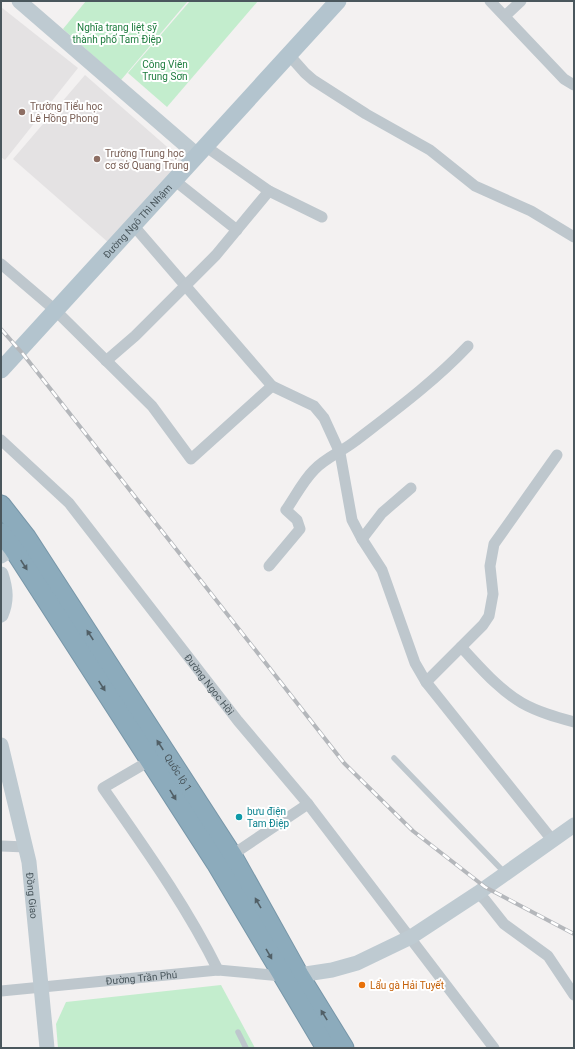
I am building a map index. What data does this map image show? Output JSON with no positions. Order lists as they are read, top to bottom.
{
  "streets": {
    "highway": ["Quốc lộ 1"],
    "main road": ["Đường Ngô Thì Nhậm"],
    "street": ["Đường Ngọc Hồi", "Đồng Giao", "Đường Trần Phú"]
  },
  "crossings": [
    ["Quốc lộ 1", "Đường Trần Phú"],
    ["Đồng Giao", "Đường Trần Phú"]
  ],
  "parks": ["Nghĩa trang liệt sỹ thành phố Tam Điệp", "Công Viên Trung Sơn"],
  "places": [
    "Trường Tiểu học Lê Hồng Phong",
    "Trường Trung học cơ sở Quang Trung",
    "bưu điện Tam Điệp",
    "Lẩu gà Hải Tuyết"
  ]
}
